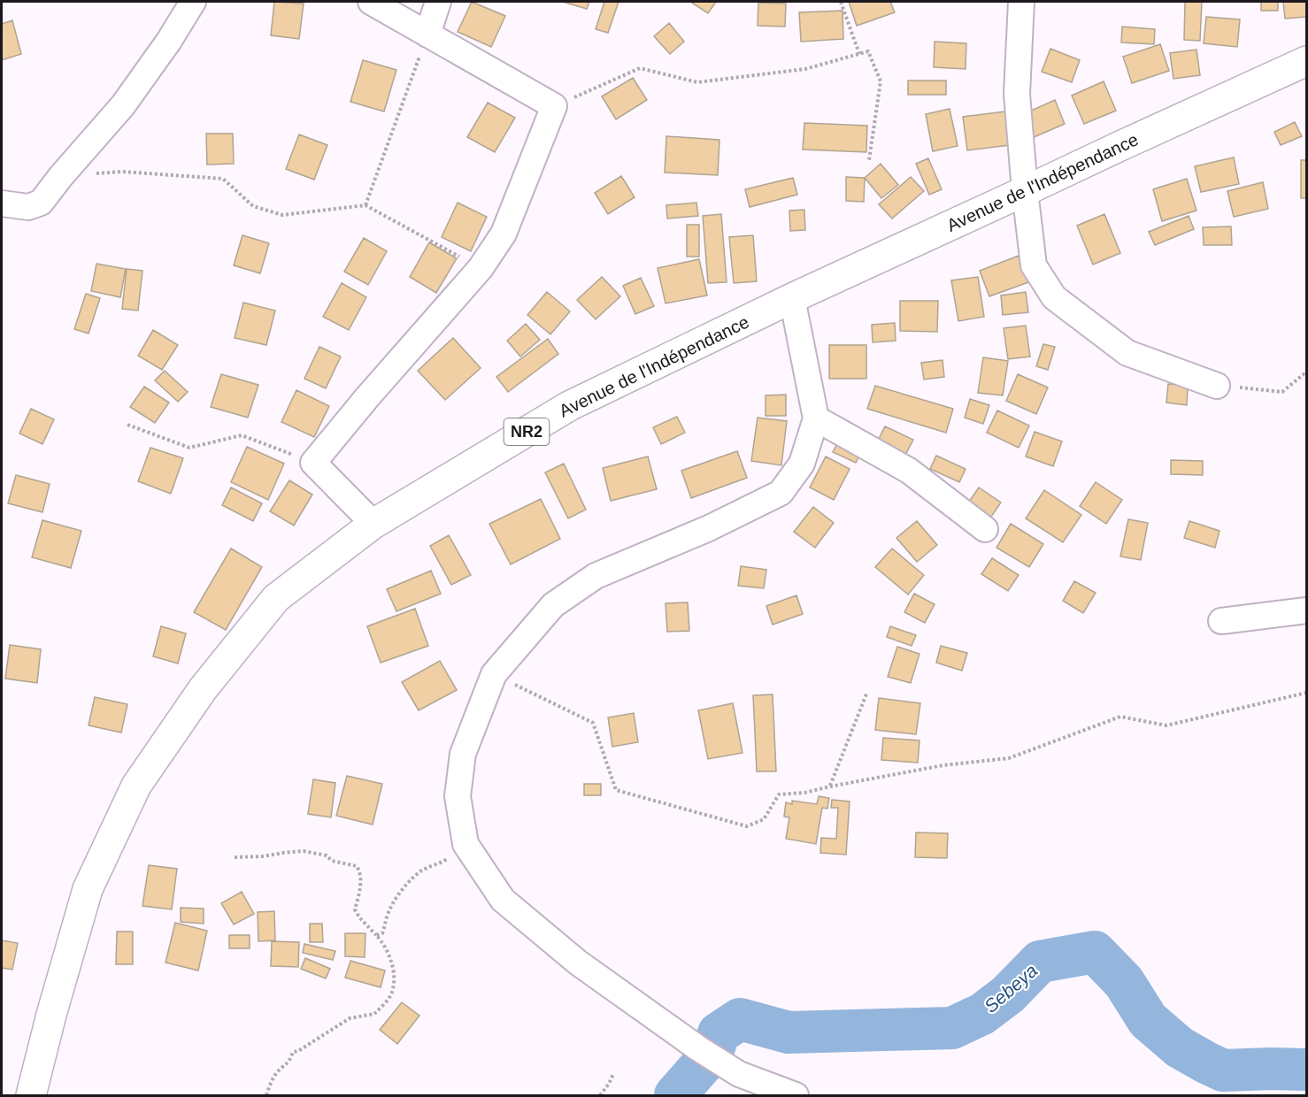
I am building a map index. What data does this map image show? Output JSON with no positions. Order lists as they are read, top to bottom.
{
  "streets": {
    "highway": ["Avenue de l'Indépendance", "NR2"]
  },
  "water": ["Sebeya"]
}
